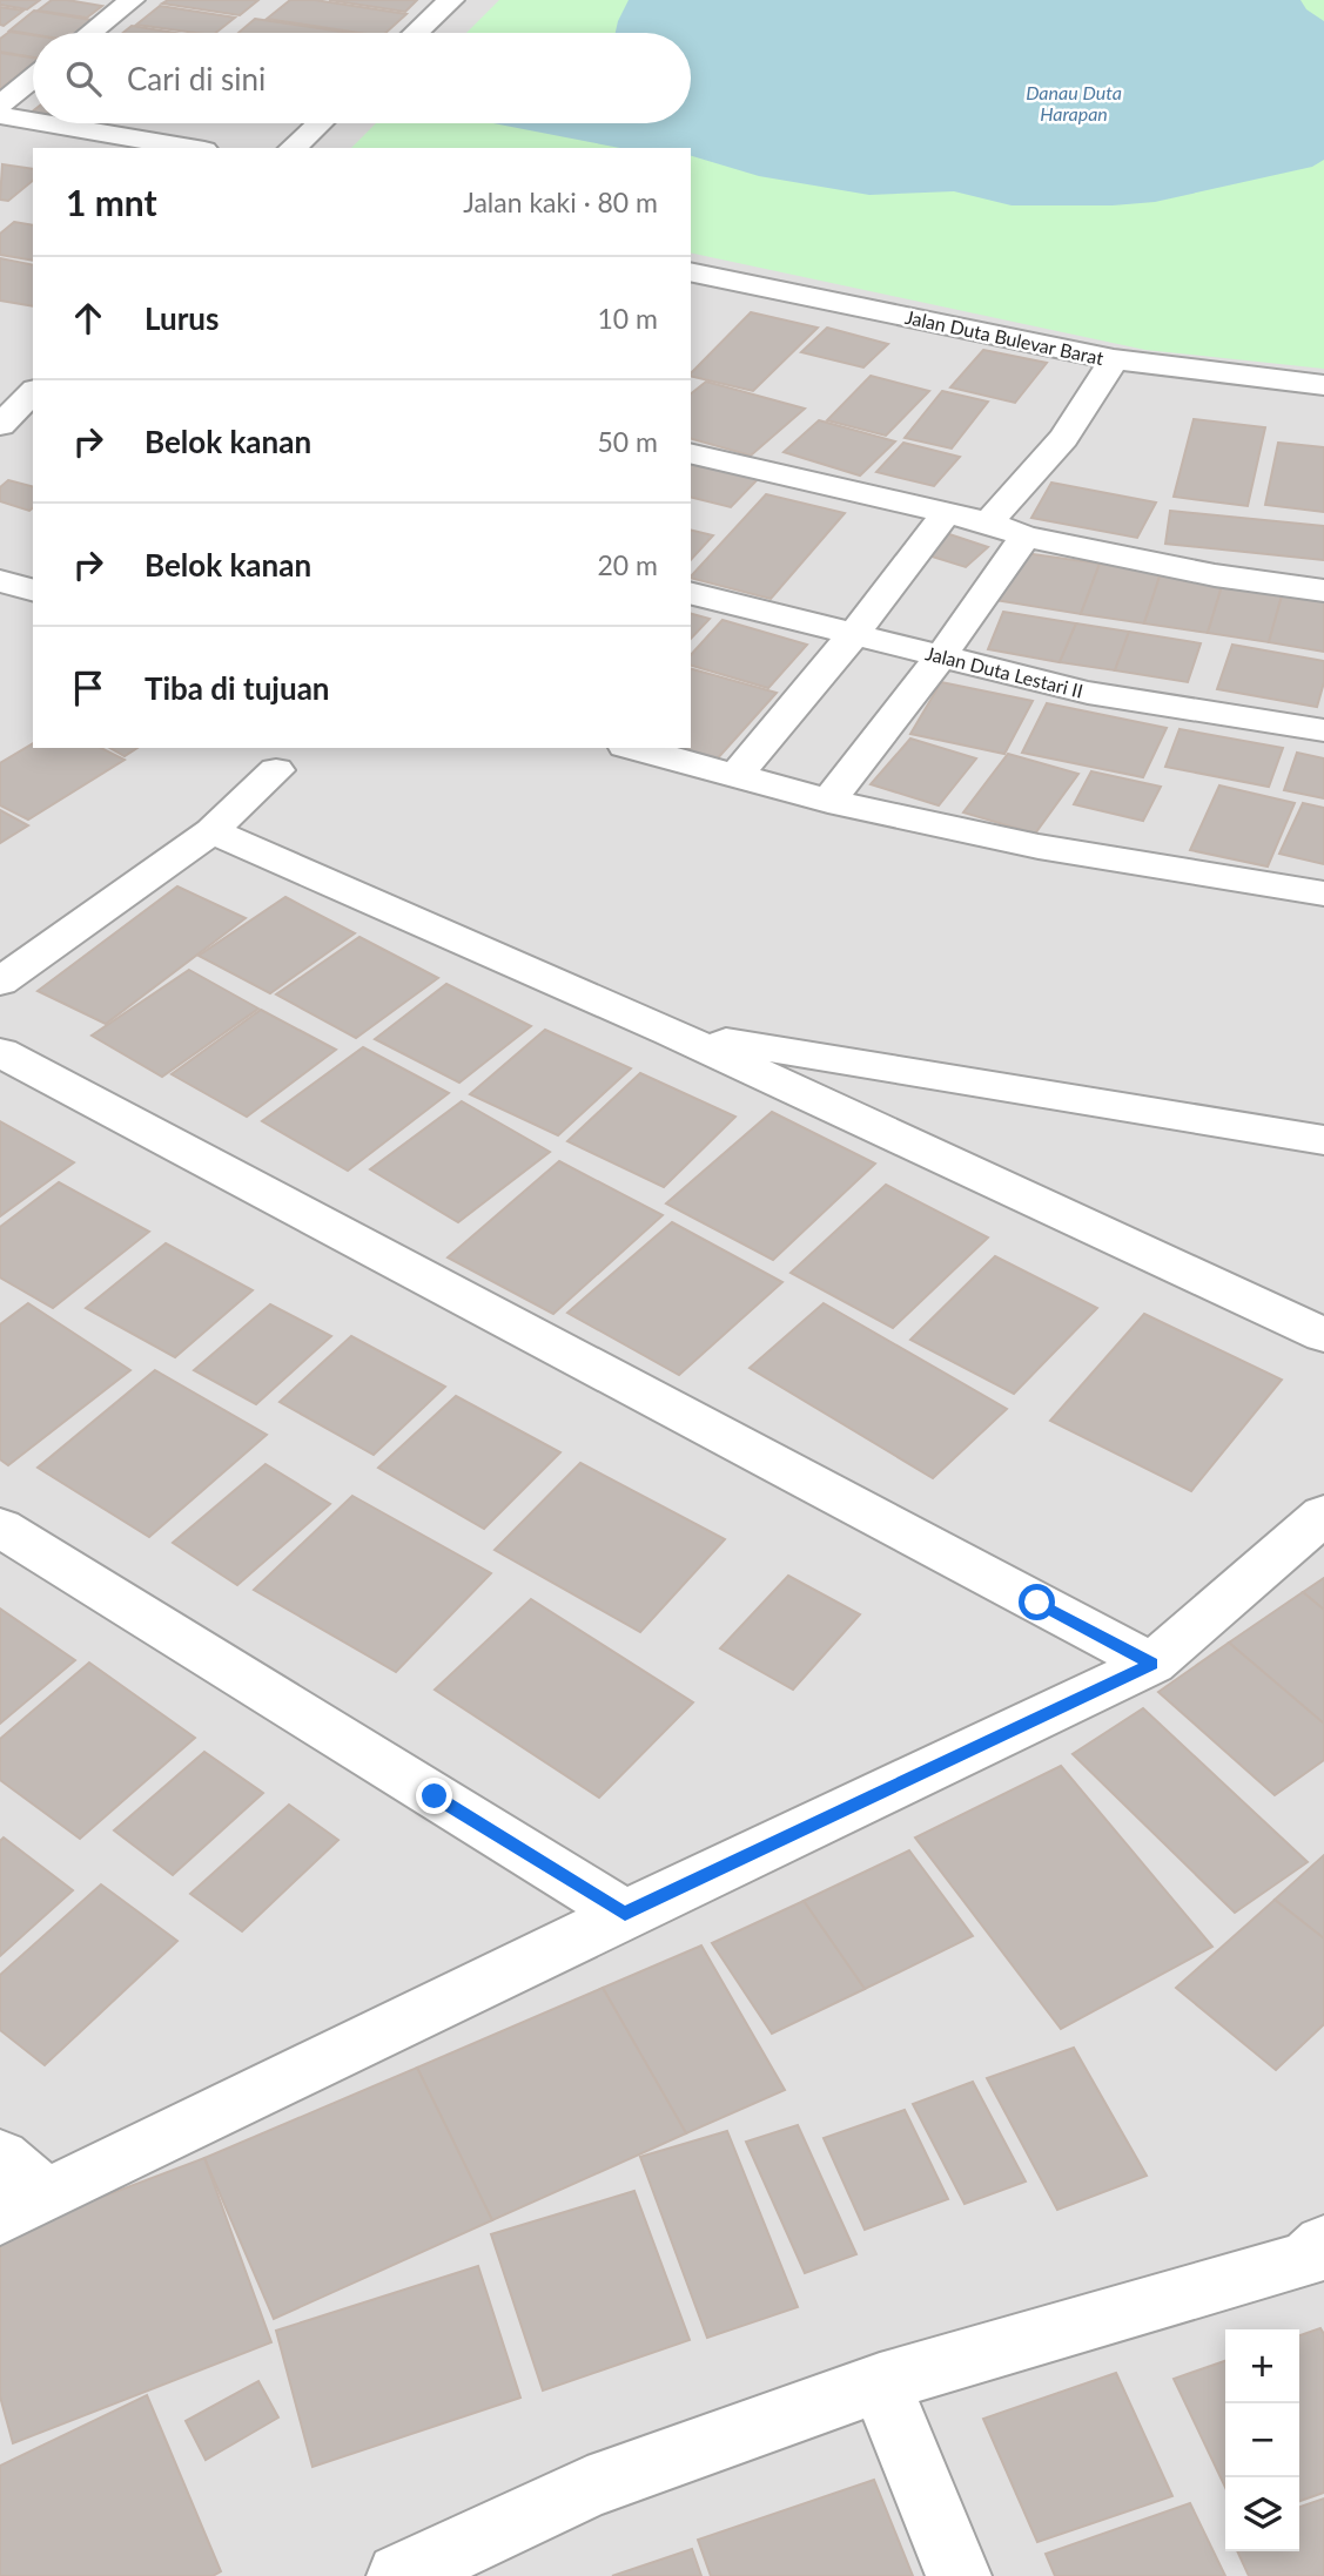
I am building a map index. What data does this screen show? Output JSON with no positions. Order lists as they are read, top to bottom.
{
  "streets": {
    "street": ["Jalan Duta Bulevar Barat", "Jalan Duta Lestari II"]
  },
  "water": ["Danau Duta Harapan"],
  "page": {
    "search": "Cari di sini",
    "heading": ["1 mnt", "Jalan kaki · 80 m"],
    "list": [
      ["Lurus", "10 m"],
      ["Belok kanan", "50 m"],
      ["Belok kanan", "20 m"],
      "Tiba di tujuan"
    ],
    "map_buttons": ["+", "−"]
  }
}
